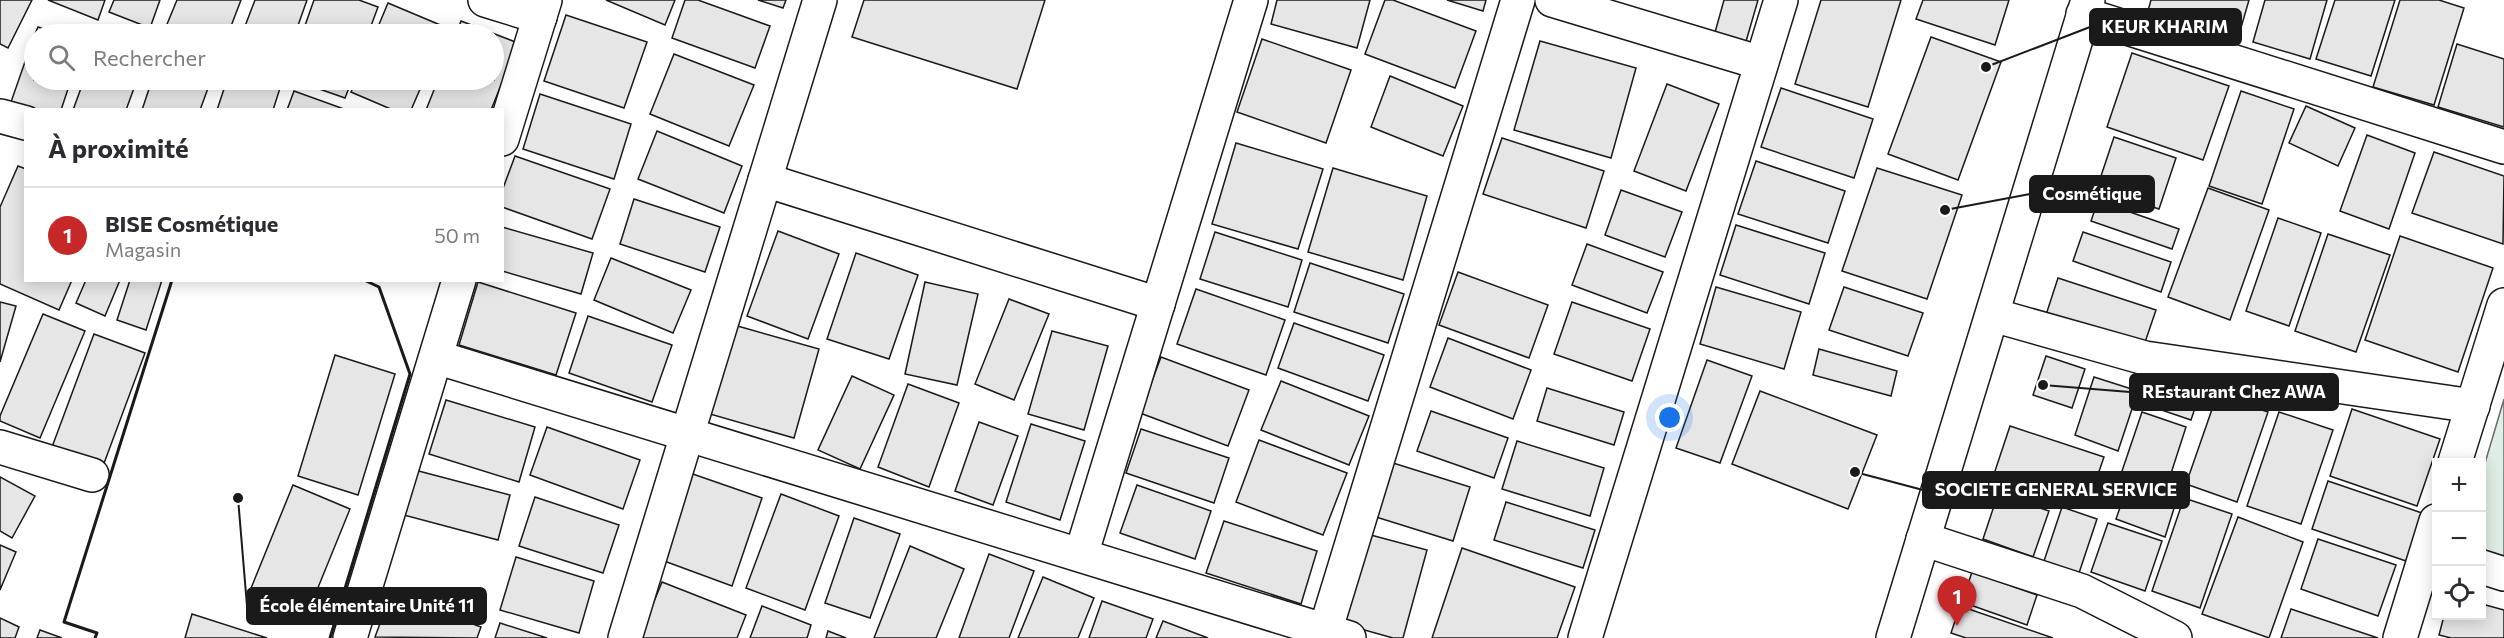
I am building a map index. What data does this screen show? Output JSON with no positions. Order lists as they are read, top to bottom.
{
  "places": [
    "KEUR KHARIM",
    "Cosmétique",
    "REstaurant Chez AWA",
    "SOCIETE GENERAL SERVICE",
    "École élémentaire Unité 11"
  ],
  "page": {
    "search": "Rechercher",
    "heading": "À proximité",
    "list": [
      {
        "mark": "1",
        "name": "BISE Cosmétique",
        "note": "Magasin",
        "value": "50 m"
      }
    ],
    "map_buttons": ["+", "−"],
    "pins": "1"
  }
}
